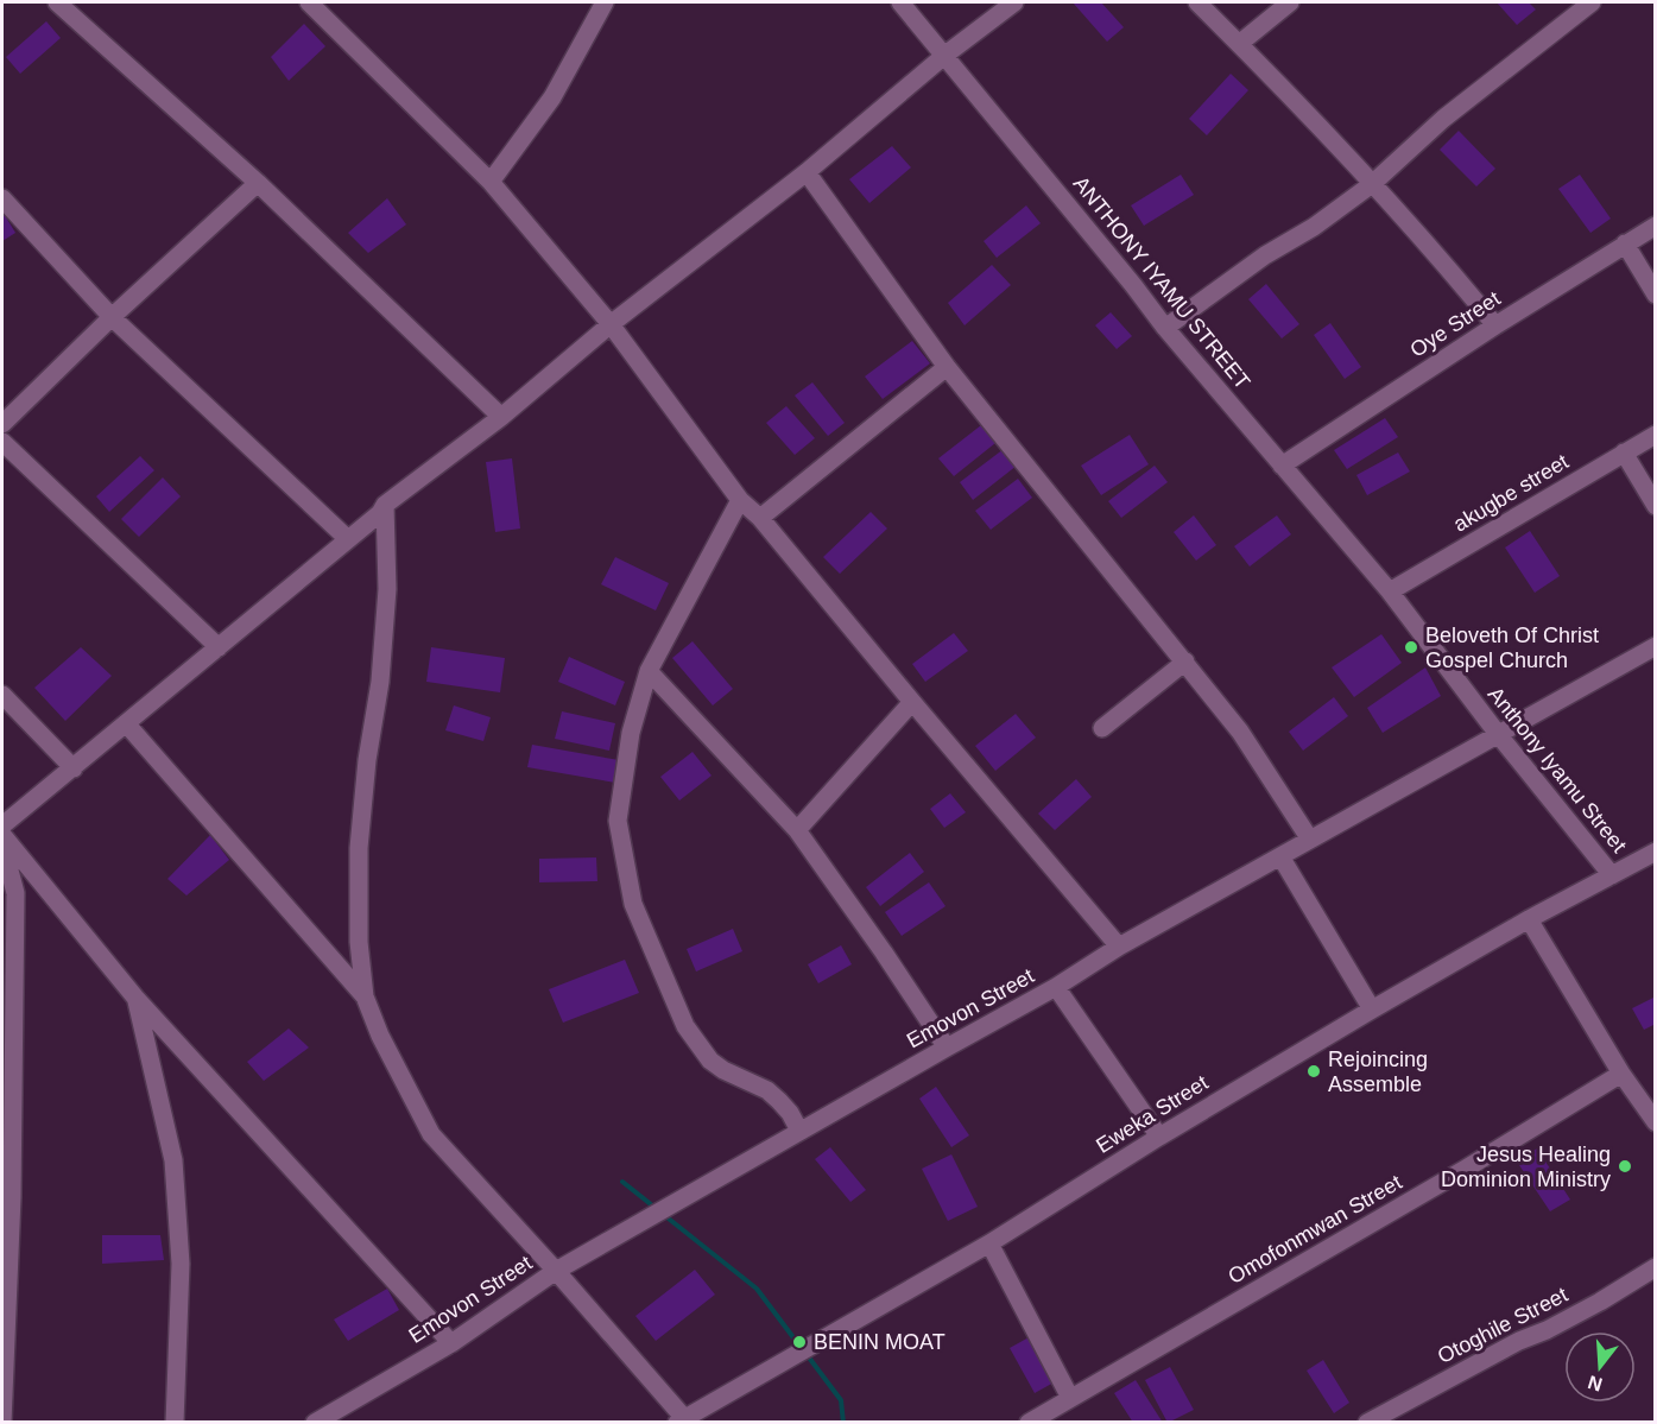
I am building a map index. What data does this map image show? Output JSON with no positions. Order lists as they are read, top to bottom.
{
  "streets": {
    "street": [
      "ANTHONY IYAMU STREET",
      "Oye Street",
      "akugbe street",
      "Anthony Iyamu Street",
      "Emovon Street",
      "Eweka Street",
      "Omofonmwan Street",
      "Otoghile Street"
    ]
  },
  "crossings": [
    ["ANTHONY IYAMU STREET", "Oye Street"],
    ["ANTHONY IYAMU STREET", "akugbe street"],
    ["ANTHONY IYAMU STREET", "Anthony Iyamu Street"],
    ["akugbe street", "Anthony Iyamu Street"],
    ["Anthony Iyamu Street", "Emovon Street"],
    ["Anthony Iyamu Street", "Eweka Street"]
  ],
  "places": [
    "Beloveth Of Christ Gospel Church",
    "Rejoincing Assemble",
    "Jesus Healing Dominion Ministry",
    "BENIN MOAT"
  ],
  "north": "bottom"
}
